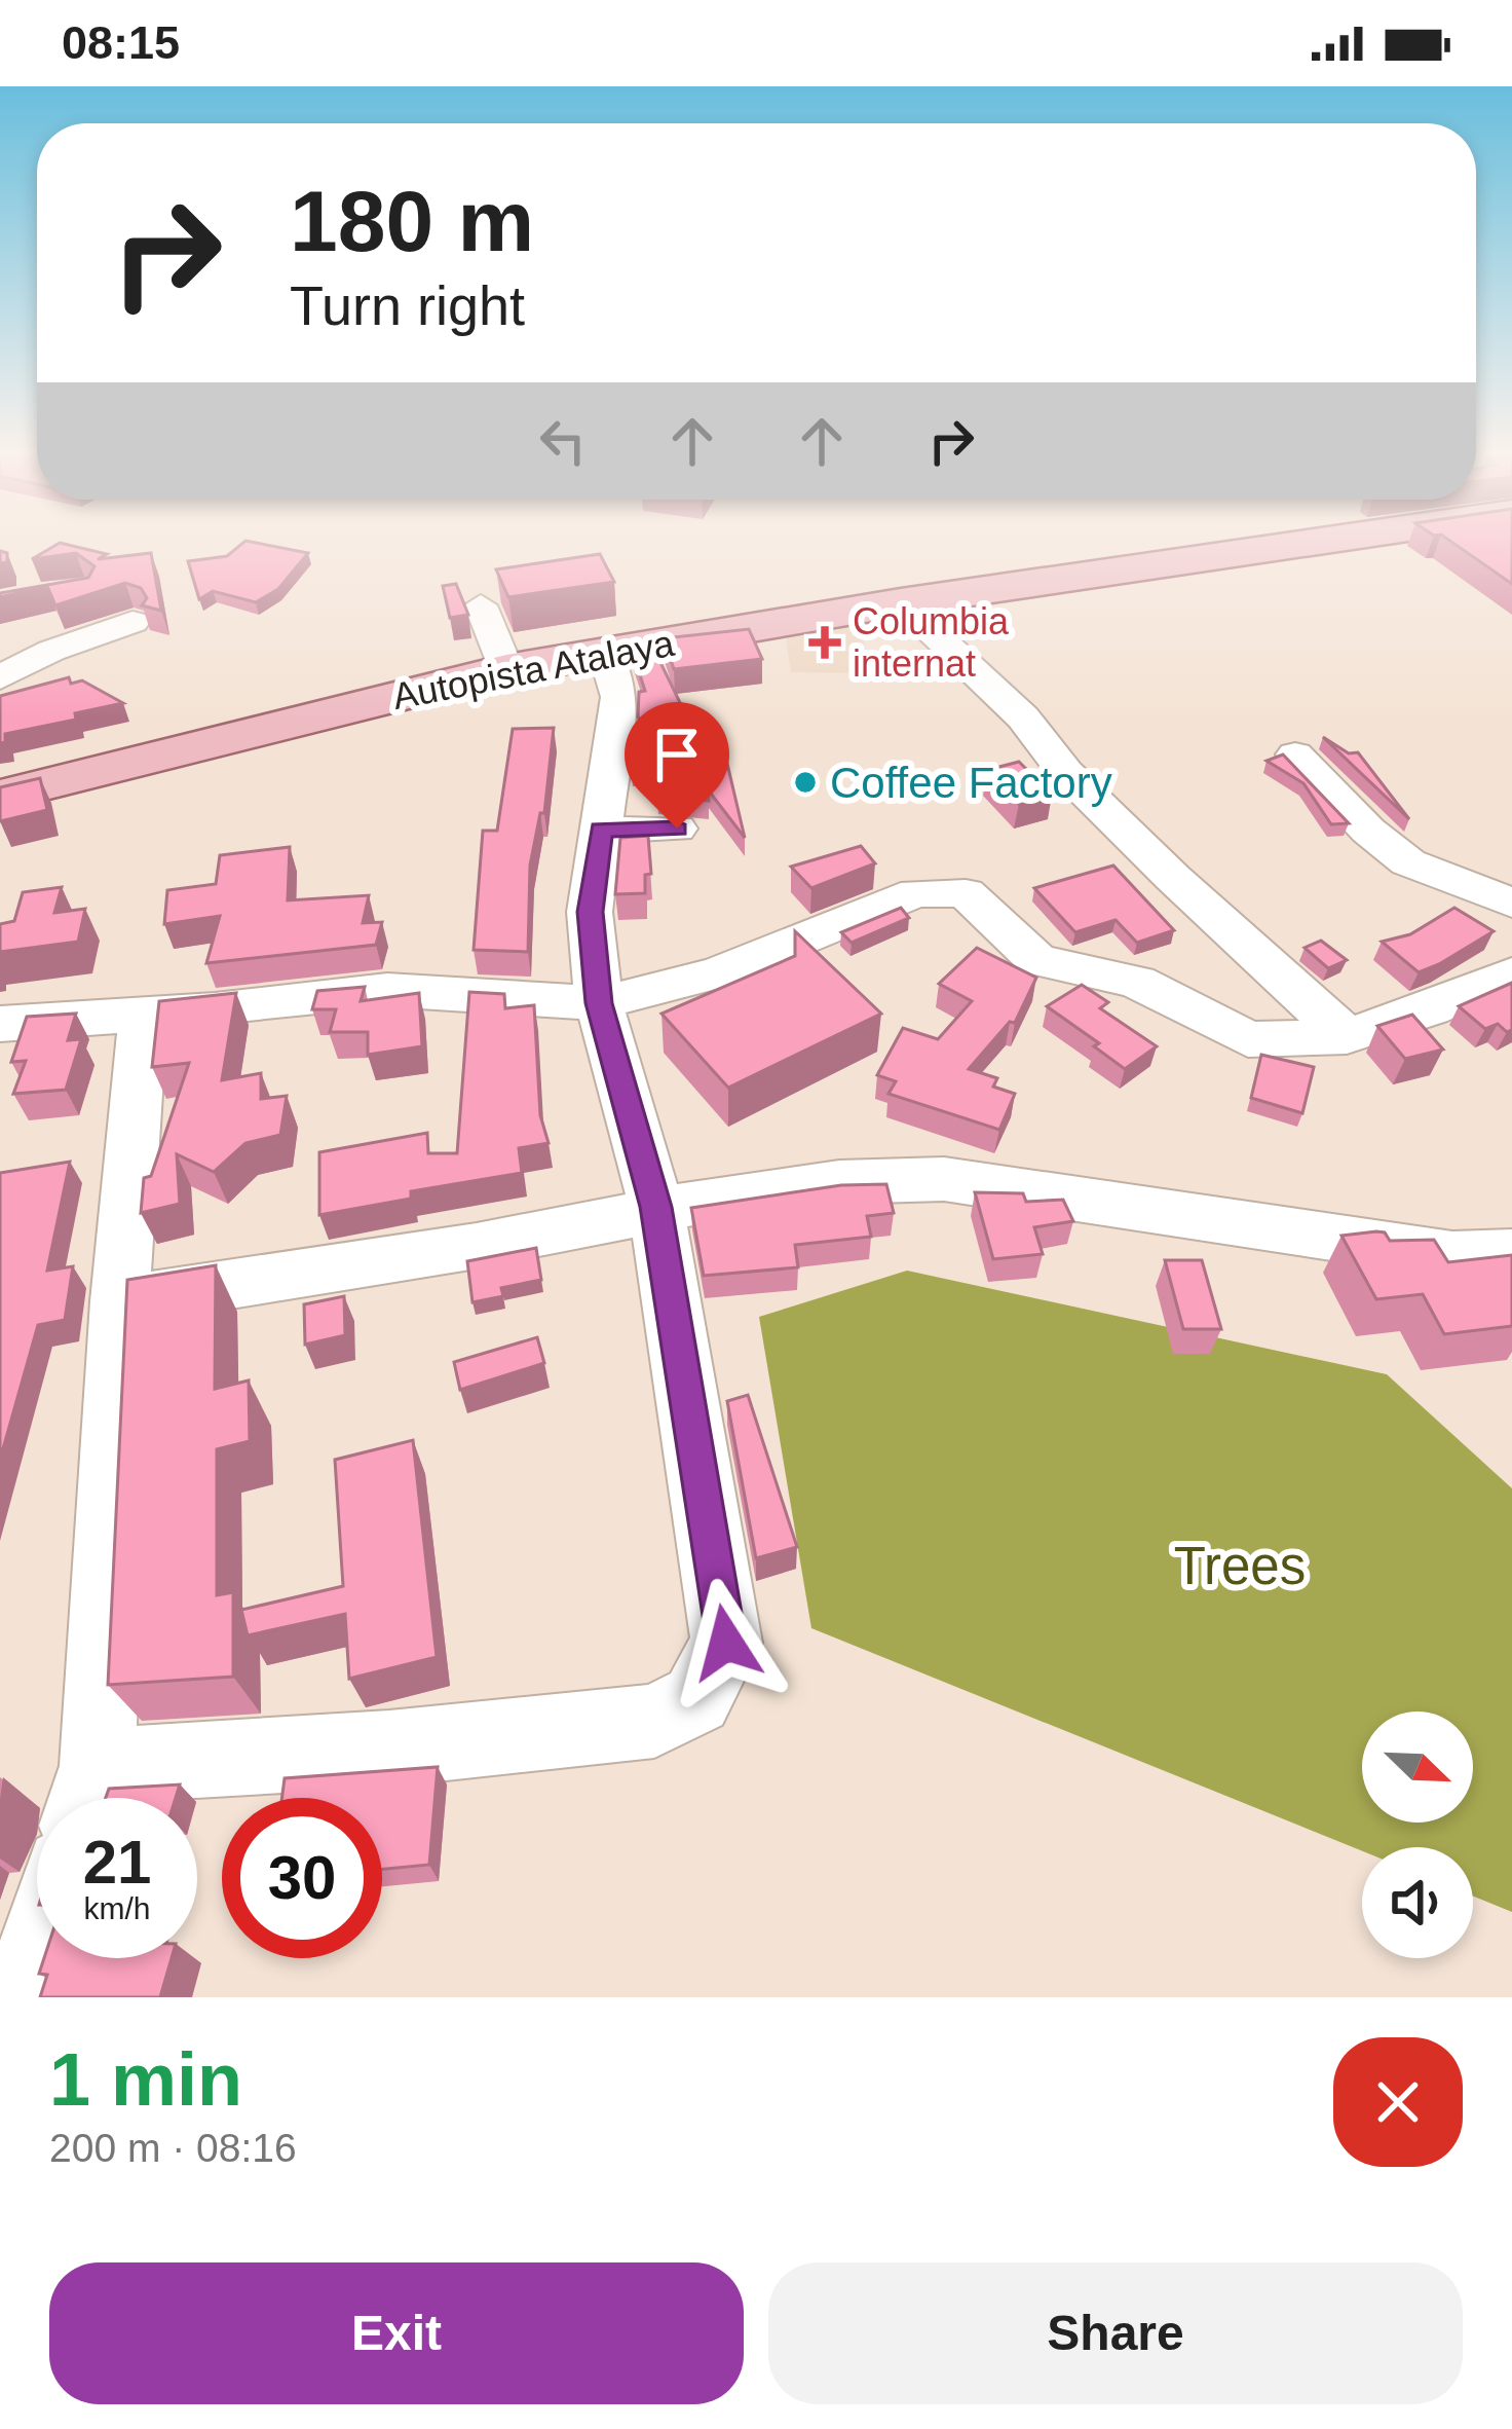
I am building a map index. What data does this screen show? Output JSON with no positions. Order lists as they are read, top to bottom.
{
  "streets": {
    "main road": ["Autopista Atalaya"]
  },
  "parks": ["Trees"],
  "places": {
    "health": ["Columbia internat"],
    "other": ["Coffee Factory"]
  },
  "north": "bottom right",
  "page": {
    "status": "08:15",
    "turn": ["180 m", "Turn right"],
    "speed": "21 km/h",
    "limit": "30",
    "heading": ["1 min", "200 m · 08:16"],
    "buttons": ["Exit", "Share"]
  }
}
